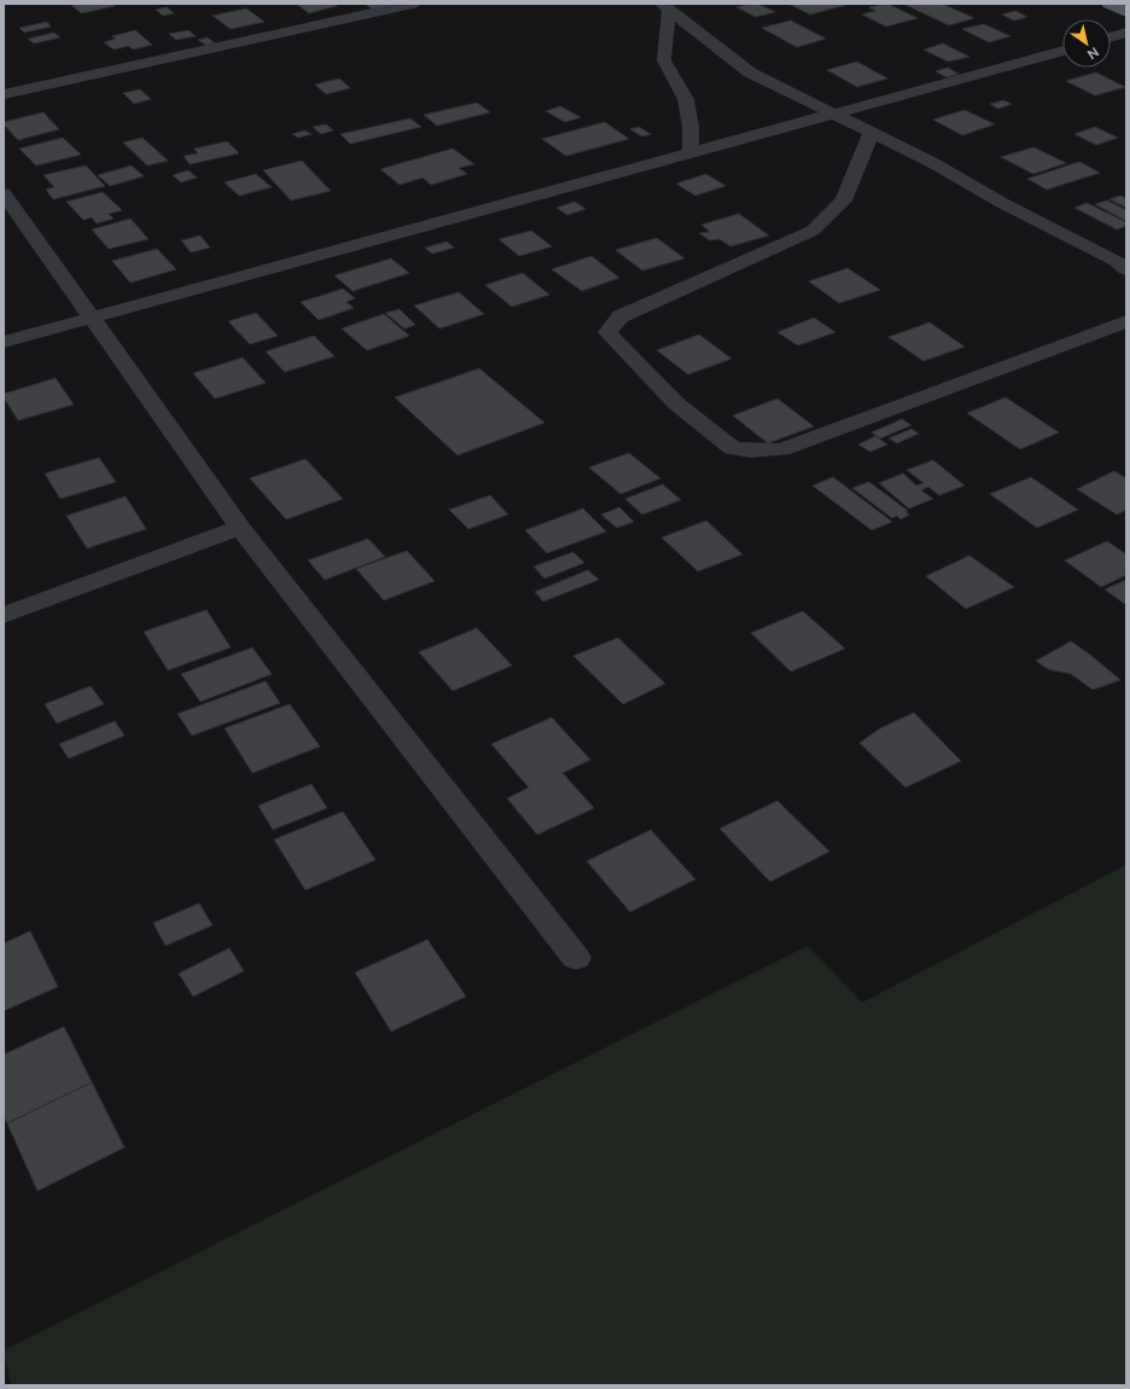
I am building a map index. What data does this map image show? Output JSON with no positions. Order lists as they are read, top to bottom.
{
  "north": "bottom right"
}
